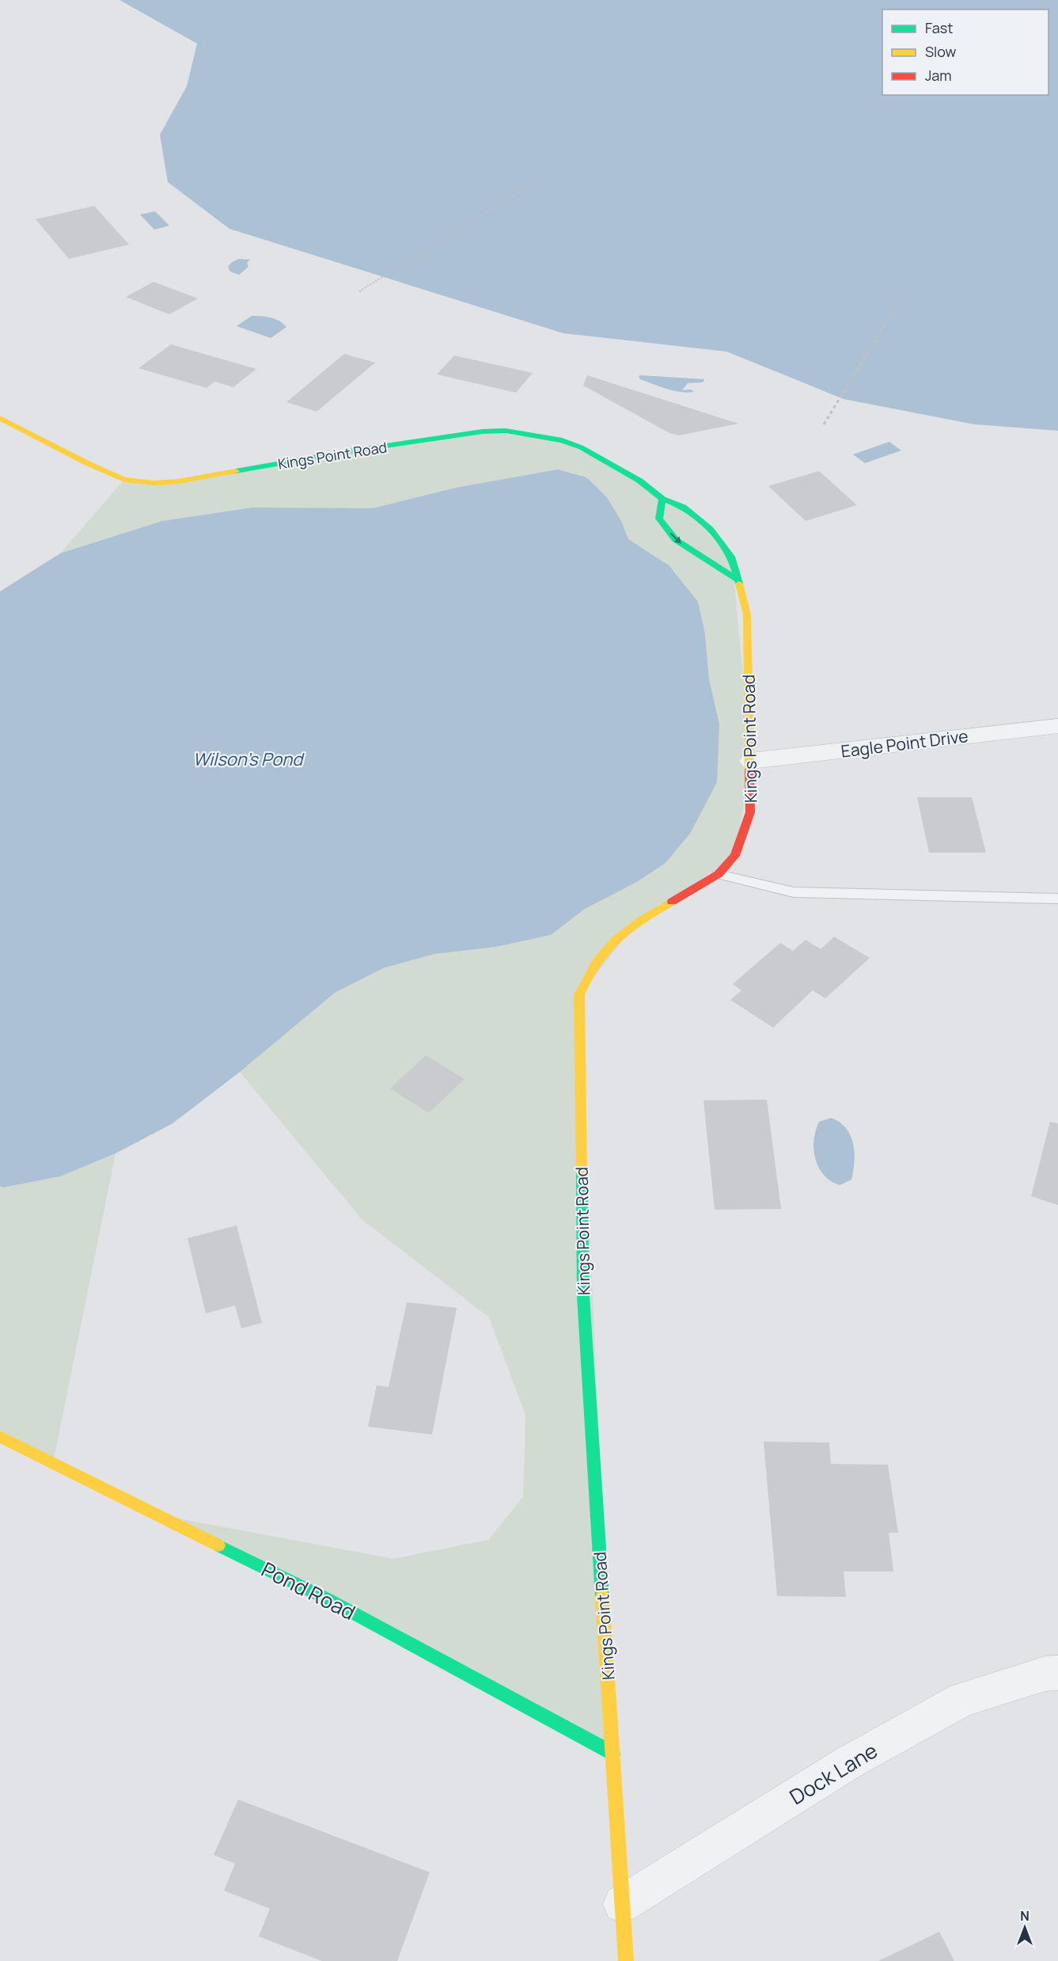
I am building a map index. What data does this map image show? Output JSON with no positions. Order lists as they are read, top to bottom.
{
  "streets": {
    "main road": ["Kings Point Road", "Pond Road"],
    "street": ["Eagle Point Drive", "Dock Lane"]
  },
  "crossings": [
    ["Kings Point Road", "Eagle Point Drive"],
    ["Kings Point Road", "Pond Road"],
    ["Kings Point Road", "Dock Lane"]
  ],
  "water": ["Wilson's Pond"],
  "legend": ["Fast", "Slow", "Jam"],
  "north": "top"
}
